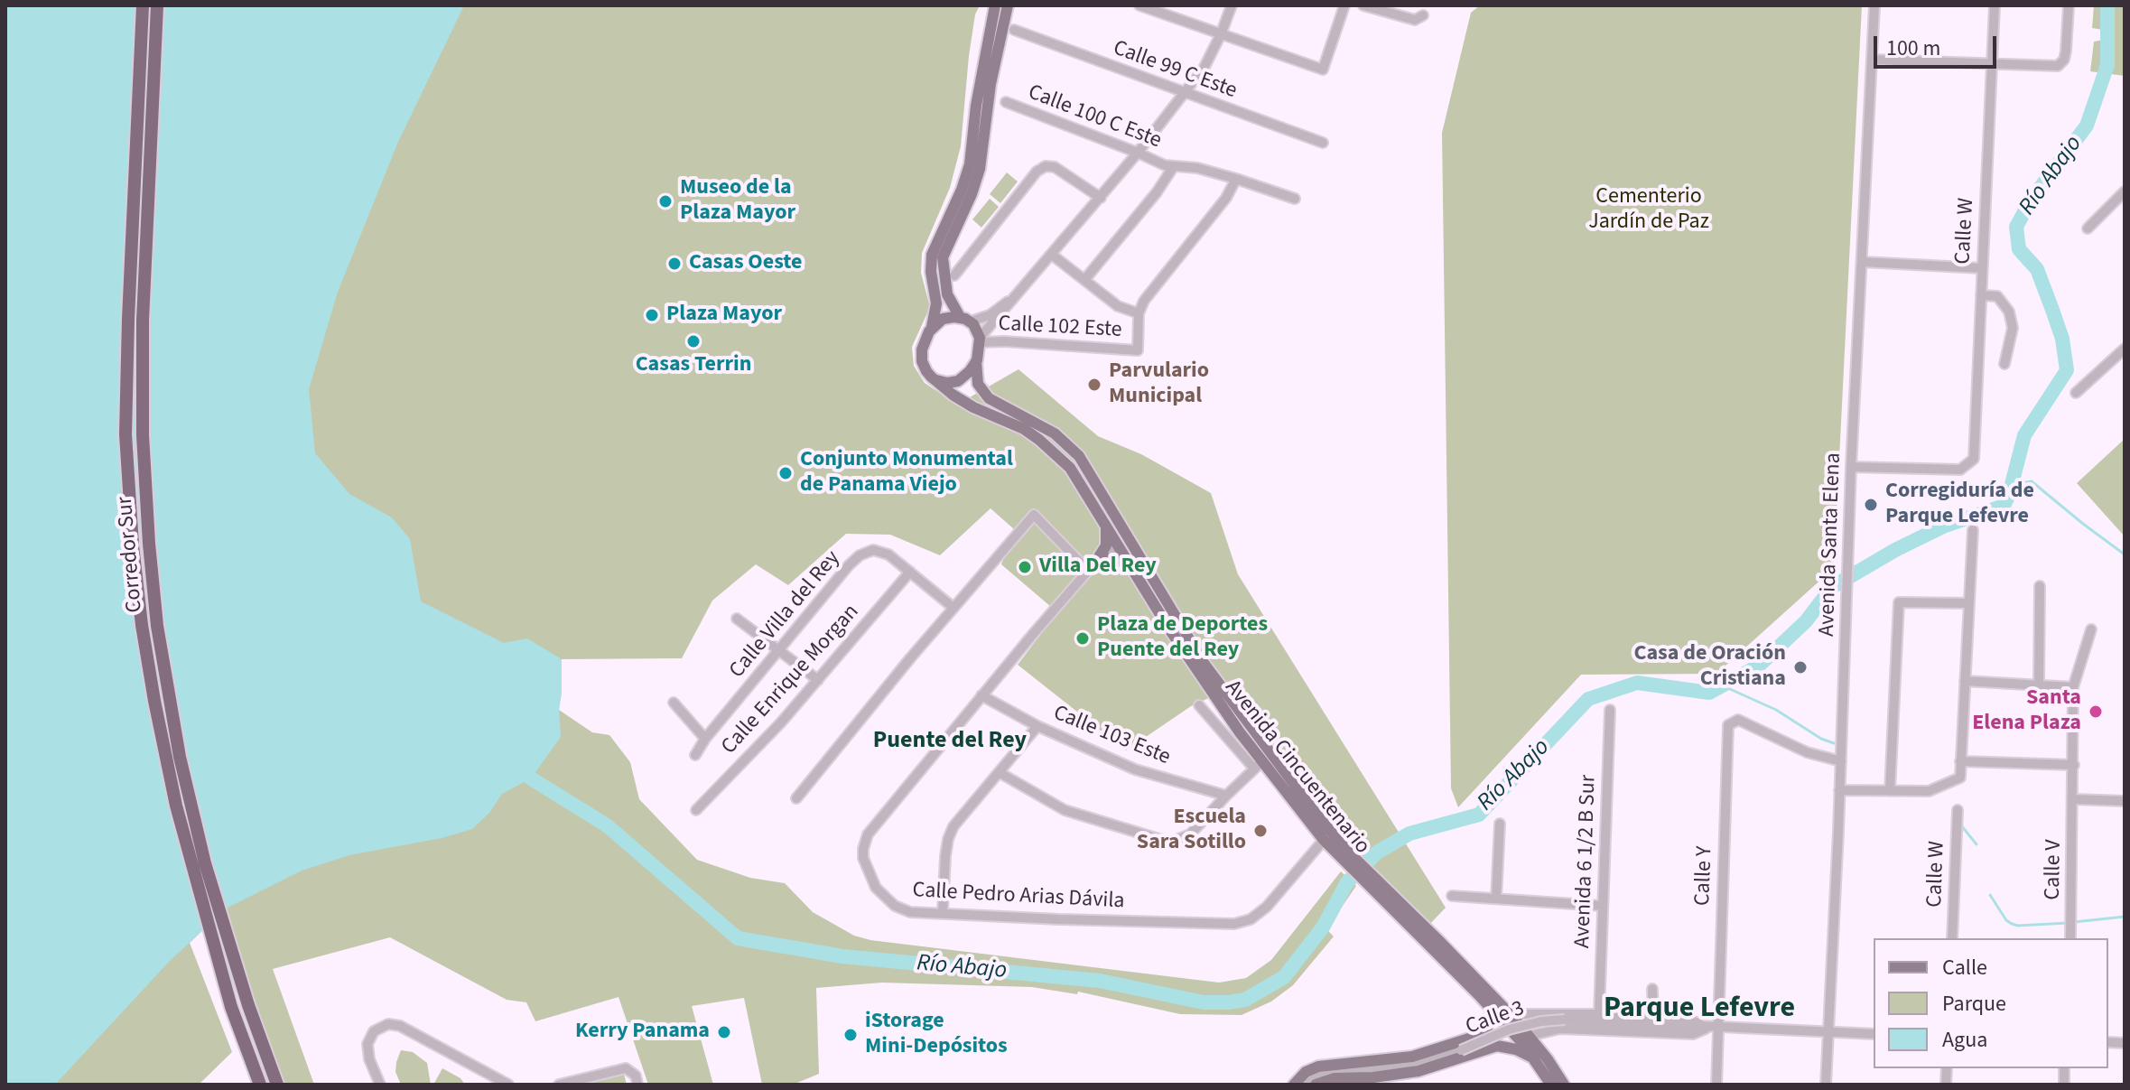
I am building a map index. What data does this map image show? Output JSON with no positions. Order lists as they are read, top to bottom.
{
  "streets": {
    "highway": ["Corredor Sur"],
    "main road": ["Avenida Cincuentenario"],
    "street": [
      "Calle 99 C Este",
      "Calle 100 C Este",
      "Calle W",
      "Calle 102 Este",
      "Avenida Santa Elena",
      "Calle Villa del Rey",
      "Calle Enrique Morgan",
      "Calle 103 Este",
      "Avenida 6 1/2 B Sur",
      "Calle V",
      "Calle Y",
      "Calle Pedro Arias Dávila",
      "Calle 3"
    ]
  },
  "crossings": [
    ["Calle W", "Avenida Santa Elena"],
    ["Calle 102 Este", "Avenida Cincuentenario"],
    ["Avenida Santa Elena", "Calle Y"],
    ["Avenida Santa Elena", "Calle 3"],
    ["Calle Villa del Rey", "Calle Enrique Morgan"],
    ["Calle 103 Este", "Calle Pedro Arias Dávila"],
    ["Avenida Cincuentenario", "Calle Pedro Arias Dávila"],
    ["Avenida Cincuentenario", "Calle 3"],
    ["Avenida 6 1/2 B Sur", "Calle 3"],
    ["Calle Y", "Calle 3"]
  ],
  "districts": ["Puente del Rey", "Parque Lefevre"],
  "water": ["Río Abajo"],
  "parks": ["Cementerio Jardín de Paz"],
  "places": [
    "Museo de la Plaza Mayor",
    "Casas Oeste",
    "Plaza Mayor",
    "Casas Terrin",
    "Parvulario Municipal",
    "Conjunto Monumental de Panama Viejo",
    "Corregiduría de Parque Lefevre",
    "Villa Del Rey",
    "Plaza de Deportes Puente del Rey",
    "Casa de Oración Cristiana",
    "Santa Elena Plaza",
    "Escuela Sara Sotillo",
    "Kerry Panama",
    "iStorage Mini-Depósitos"
  ],
  "legend": ["Calle", "Parque", "Agua"],
  "scale_bar": "100 m"
}
